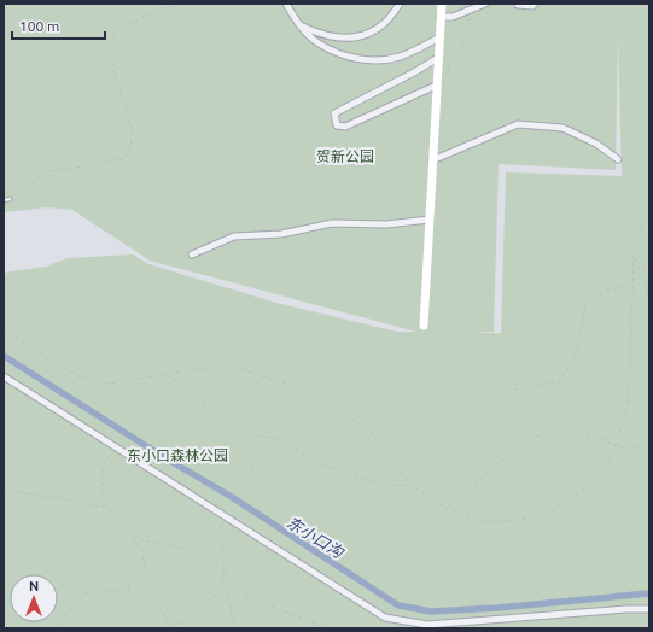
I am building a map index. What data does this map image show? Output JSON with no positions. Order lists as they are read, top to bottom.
{
  "water": ["东小口沟"],
  "parks": ["贺新公园", "东小口森林公园"],
  "scale_bar": "100 m",
  "north": "top"
}
